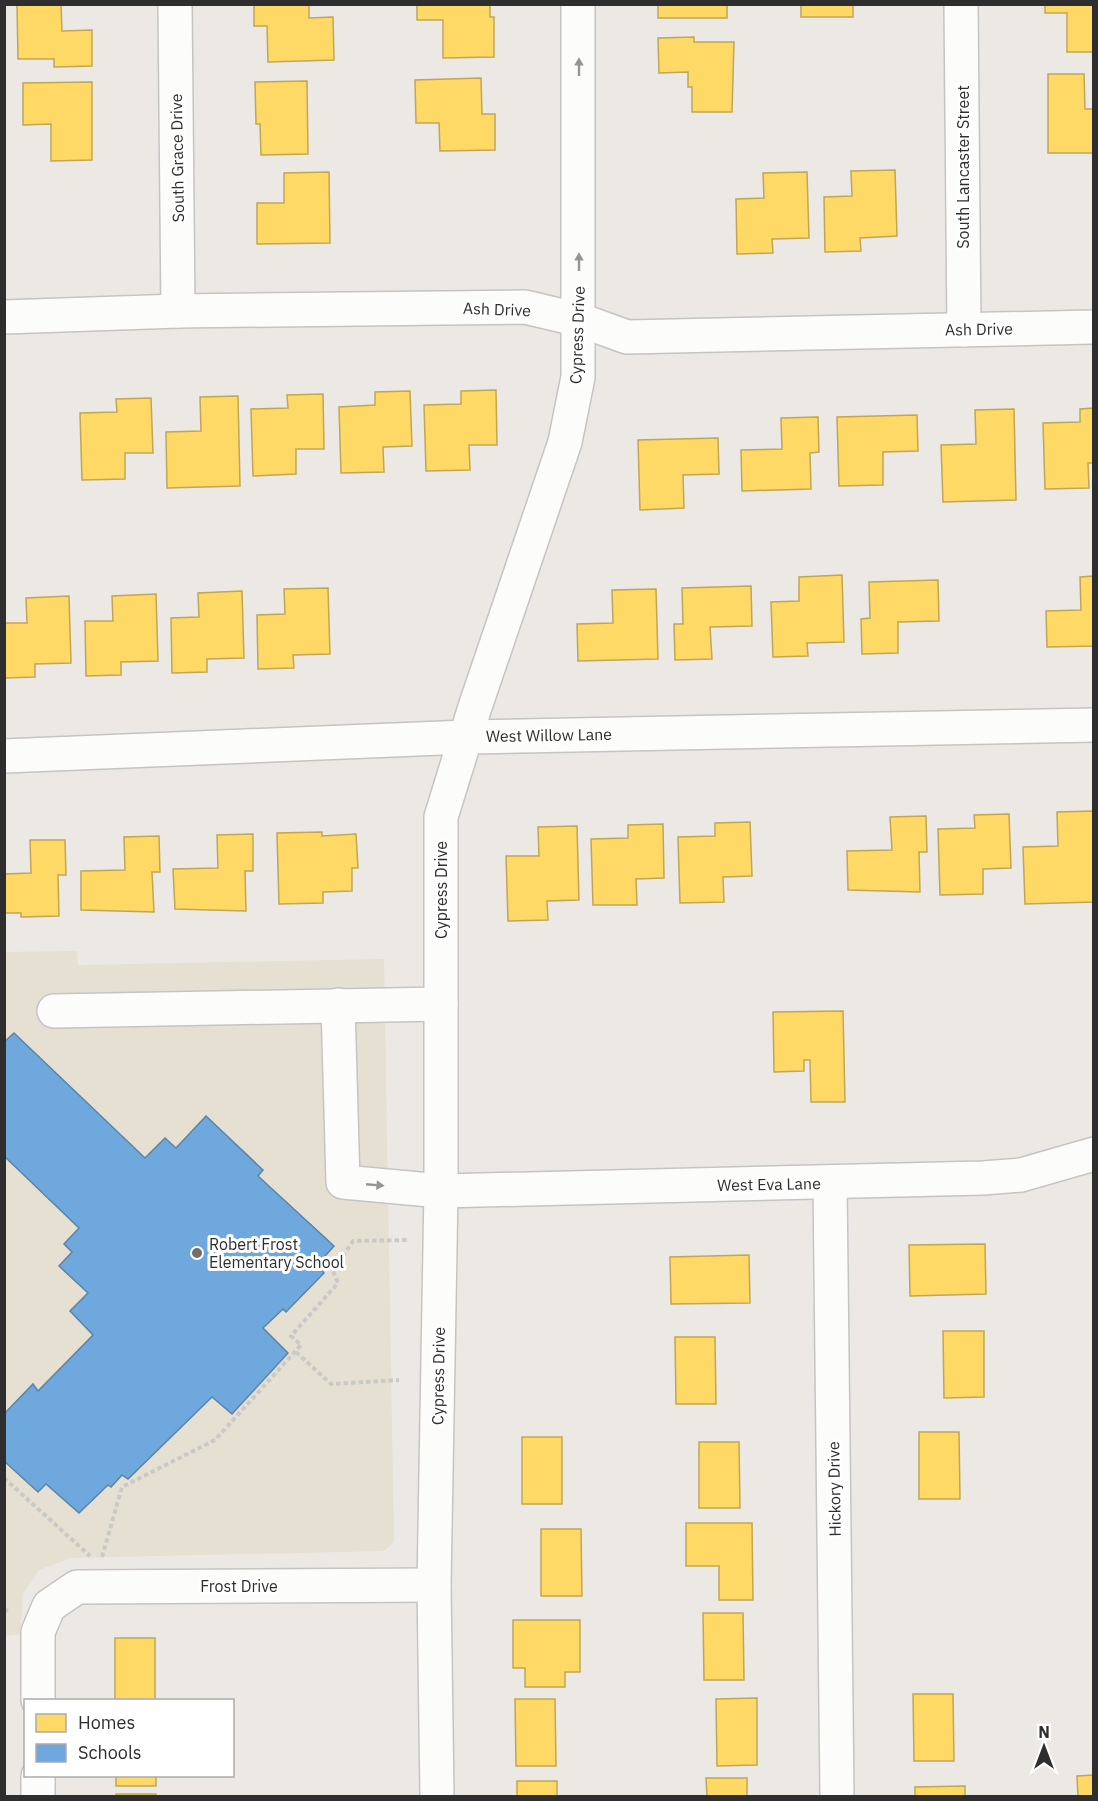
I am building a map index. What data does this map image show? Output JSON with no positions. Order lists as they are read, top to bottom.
{
  "streets": {
    "street": [
      "South Grace Drive",
      "South Lancaster Street",
      "Ash Drive",
      "Cypress Drive",
      "West Willow Lane",
      "West Eva Lane",
      "Hickory Drive",
      "Frost Drive"
    ]
  },
  "crossings": [
    ["South Grace Drive", "Ash Drive"],
    ["South Lancaster Street", "Ash Drive"],
    ["Ash Drive", "Cypress Drive"],
    ["Cypress Drive", "West Willow Lane"],
    ["Cypress Drive", "West Eva Lane"],
    ["Cypress Drive", "Frost Drive"],
    ["West Eva Lane", "Hickory Drive"]
  ],
  "places": ["Robert Frost Elementary School"],
  "legend": ["Homes", "Schools"],
  "north": "top"
}
